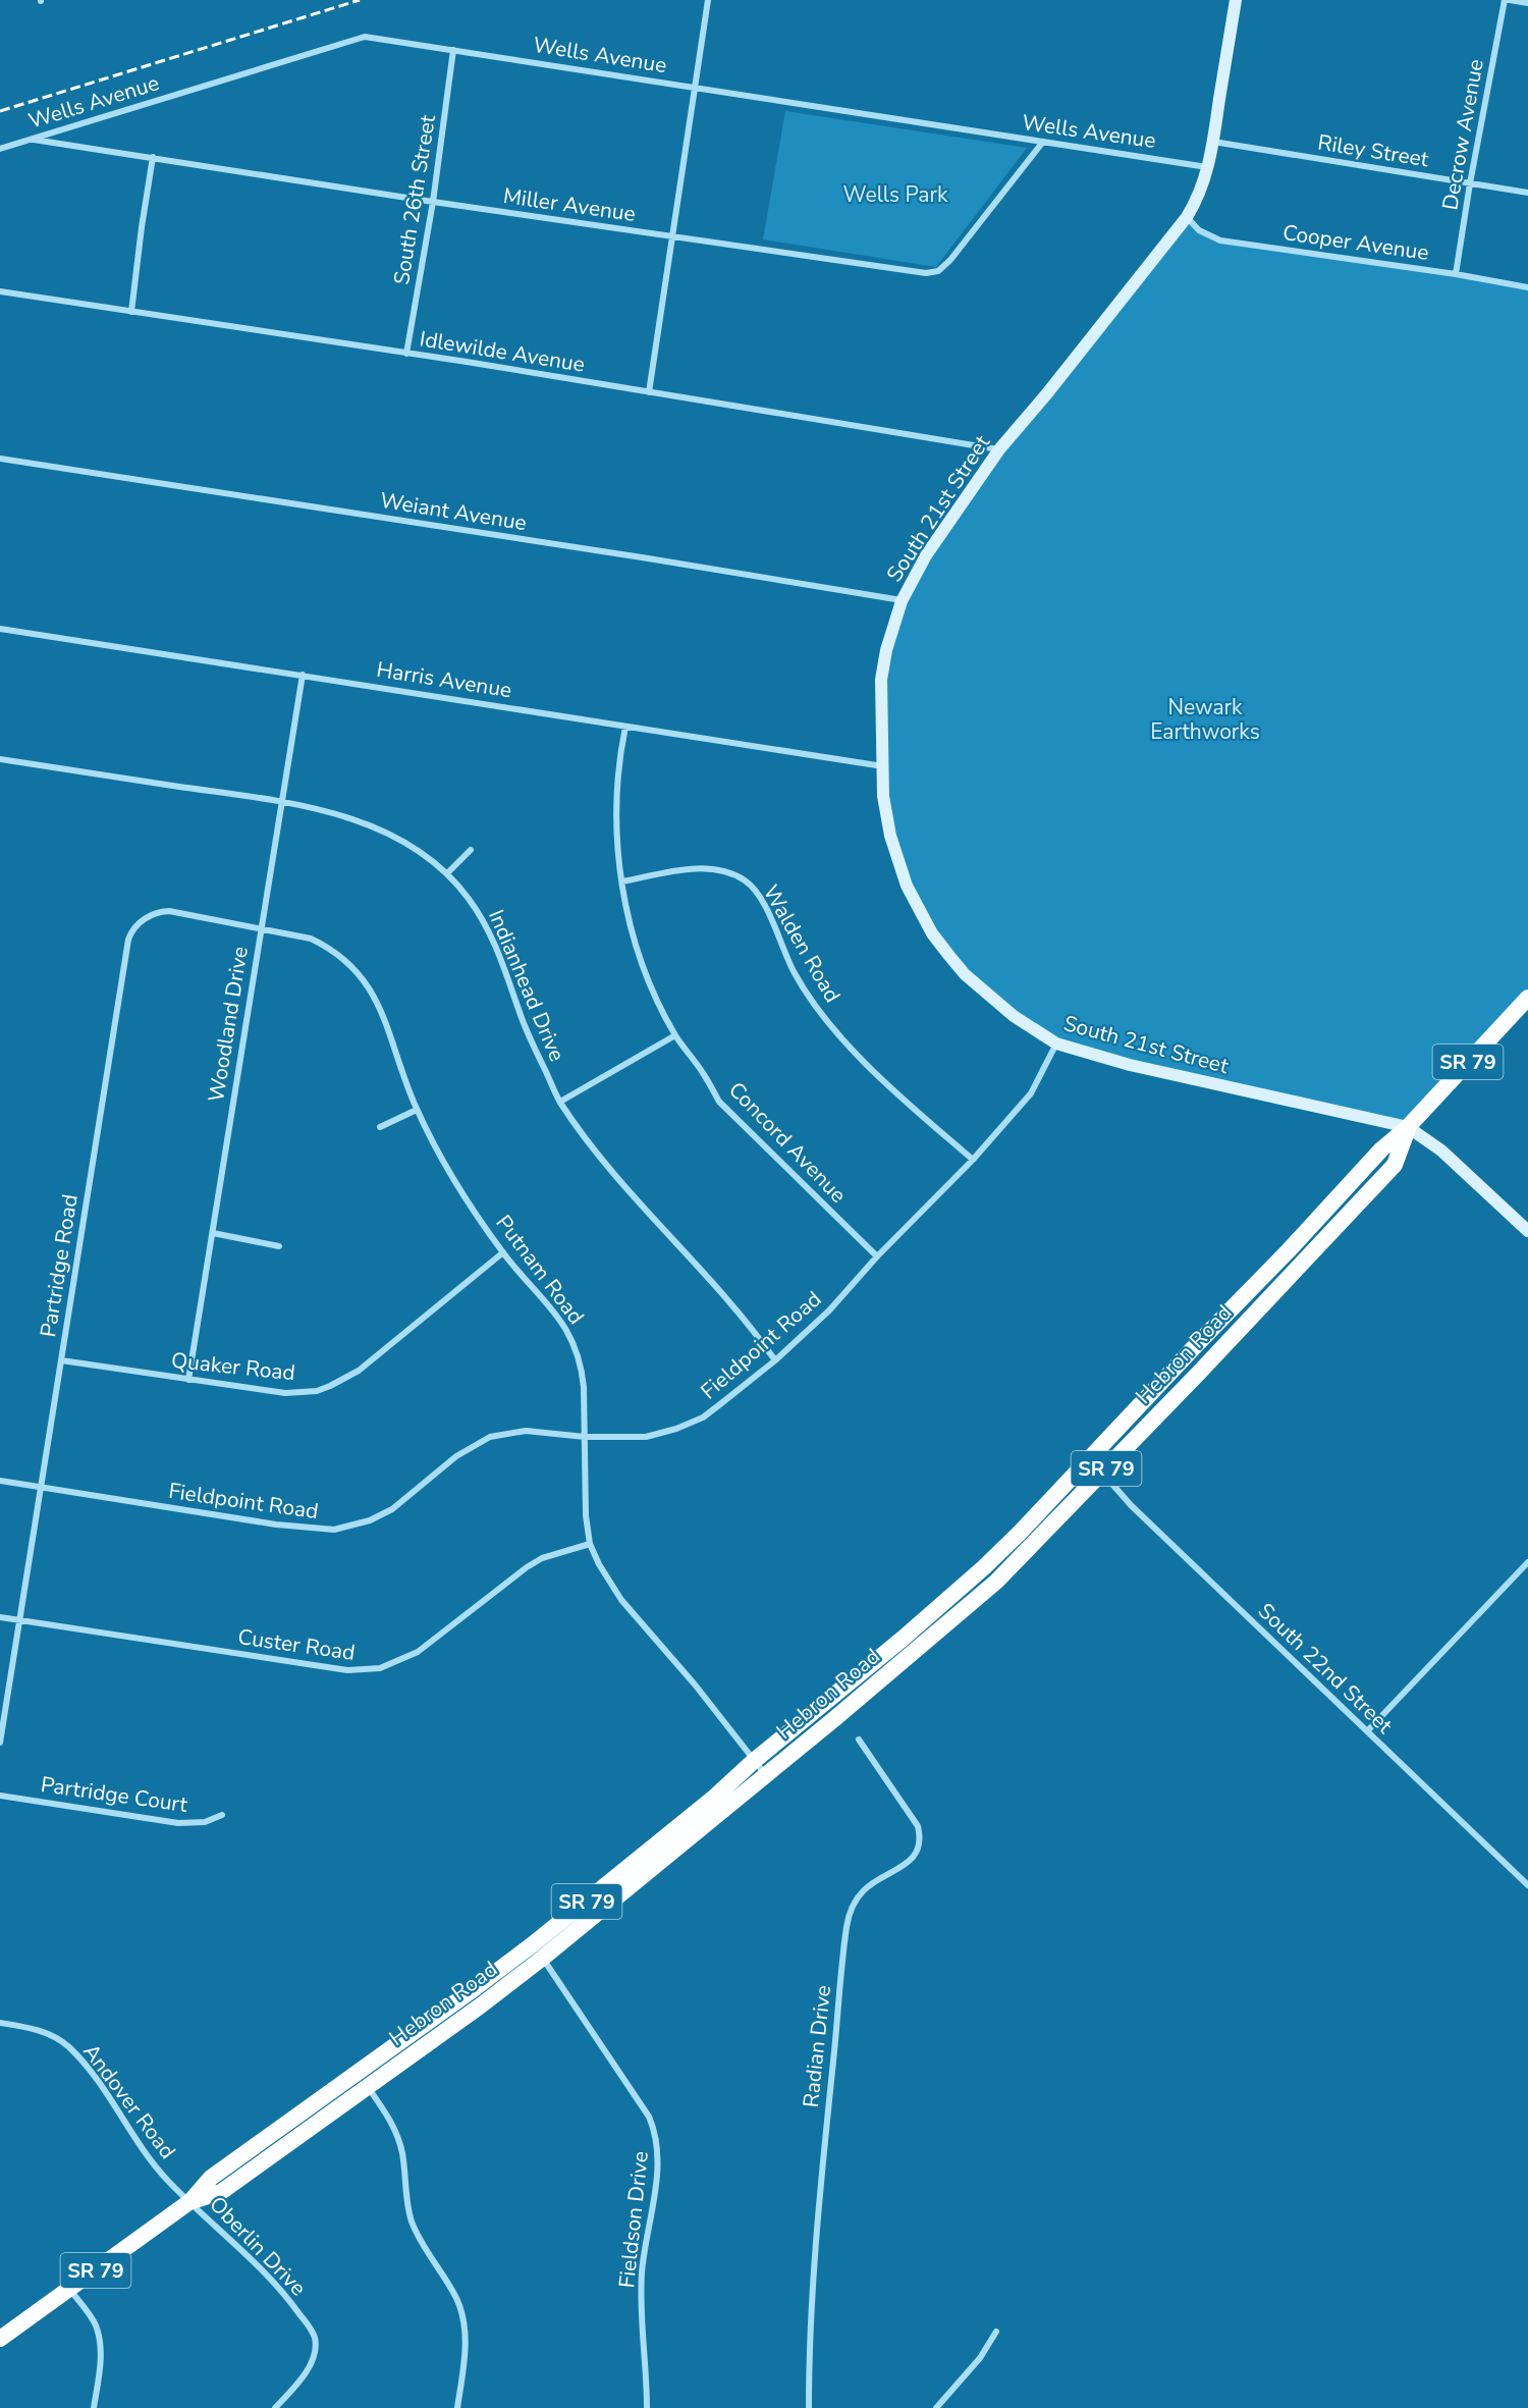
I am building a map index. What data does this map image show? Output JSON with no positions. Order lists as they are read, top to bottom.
{
  "streets": {
    "highway": ["SR 79", "Hebron Road"],
    "main road": ["South 21st Street"],
    "street": [
      "Wells Avenue",
      "Decrow Avenue",
      "Riley Street",
      "South 26th Street",
      "Miller Avenue",
      "Cooper Avenue",
      "Idlewilde Avenue",
      "Weiant Avenue",
      "Harris Avenue",
      "Walden Road",
      "Indianhead Drive",
      "Woodland Drive",
      "Concord Avenue",
      "Partridge Road",
      "Putnam Road",
      "Fieldpoint Road",
      "Quaker Road",
      "Custer Road",
      "South 22nd Street",
      "Partridge Court",
      "Radian Drive",
      "Andover Road",
      "Fieldson Drive",
      "Oberlin Drive"
    ]
  },
  "crossings": [
    ["Wells Avenue", "South 26th Street"],
    ["Wells Avenue", "Miller Avenue"],
    ["Wells Avenue", "South 21st Street"],
    ["Decrow Avenue", "Riley Street"],
    ["Decrow Avenue", "Cooper Avenue"],
    ["Riley Street", "South 21st Street"],
    ["South 26th Street", "Miller Avenue"],
    ["South 26th Street", "Idlewilde Avenue"],
    ["Cooper Avenue", "South 21st Street"],
    ["Idlewilde Avenue", "South 21st Street"],
    ["South 21st Street", "Weiant Avenue"],
    ["South 21st Street", "Harris Avenue"],
    ["South 21st Street", "Fieldpoint Road"],
    ["South 21st Street", "Hebron Road"],
    ["Harris Avenue", "Woodland Drive"],
    ["Harris Avenue", "Concord Avenue"],
    ["Walden Road", "Concord Avenue"],
    ["Walden Road", "Fieldpoint Road"],
    ["Indianhead Drive", "Woodland Drive"],
    ["Indianhead Drive", "Fieldpoint Road"],
    ["Woodland Drive", "Partridge Road"],
    ["Woodland Drive", "Putnam Road"],
    ["Woodland Drive", "Quaker Road"],
    ["Concord Avenue", "Fieldpoint Road"],
    ["Partridge Road", "Putnam Road"],
    ["Partridge Road", "Fieldpoint Road"],
    ["Partridge Road", "Quaker Road"],
    ["Partridge Road", "Custer Road"],
    ["Putnam Road", "Fieldpoint Road"],
    ["Putnam Road", "Hebron Road"],
    ["Putnam Road", "Quaker Road"],
    ["Putnam Road", "Custer Road"],
    ["Hebron Road", "South 22nd Street"],
    ["Hebron Road", "Andover Road"],
    ["Hebron Road", "Fieldson Drive"],
    ["Hebron Road", "Oberlin Drive"],
    ["Andover Road", "Oberlin Drive"]
  ],
  "parks": ["Wells Park", "Newark Earthworks"]
}
